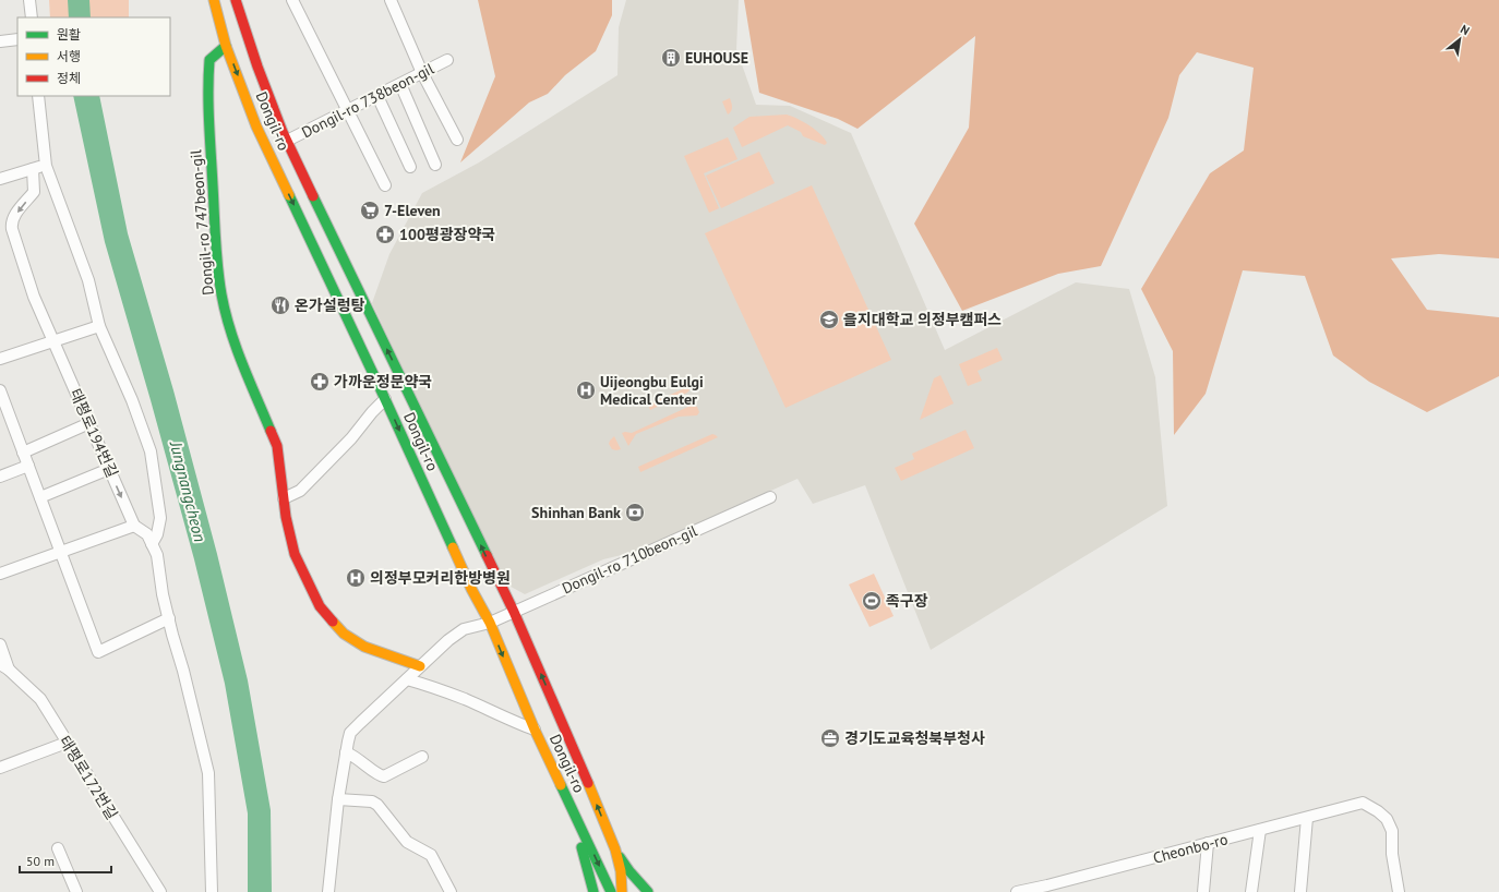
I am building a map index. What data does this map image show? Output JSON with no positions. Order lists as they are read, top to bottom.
{
  "streets": {
    "street": [
      "Dongil-ro 738beon-gil",
      "Dongil-ro",
      "Dongil-ro 747beon-gil",
      "태평로194번길",
      "Dongil-ro 710beon-gil",
      "태평로172번길",
      "Cheonbo-ro"
    ]
  },
  "crossings": [
    ["Dongil-ro 738beon-gil", "Dongil-ro"],
    ["Dongil-ro", "Dongil-ro 747beon-gil"],
    ["Dongil-ro", "Dongil-ro 710beon-gil"],
    ["Dongil-ro 747beon-gil", "Dongil-ro 710beon-gil"]
  ],
  "water": ["Jungnangcheon"],
  "places": {
    "building": ["EUHOUSE"],
    "supermarket": ["7-Eleven"],
    "pharmacy": ["100평광장약국", "가까운정문약국"],
    "restaurant": ["온가설렁탕"],
    "school or university": ["을지대학교 의정부캠퍼스"],
    "hospital": ["Uijeongbu Eulgi Medical Center", "의정부모커리한방병원"],
    "bank": ["Shinhan Bank"],
    "sports": ["족구장"],
    "office": ["경기도교육청북부청사"]
  },
  "legend": ["원활", "서행", "정체"],
  "scale_bar": "50 m",
  "north": "top right"
}
